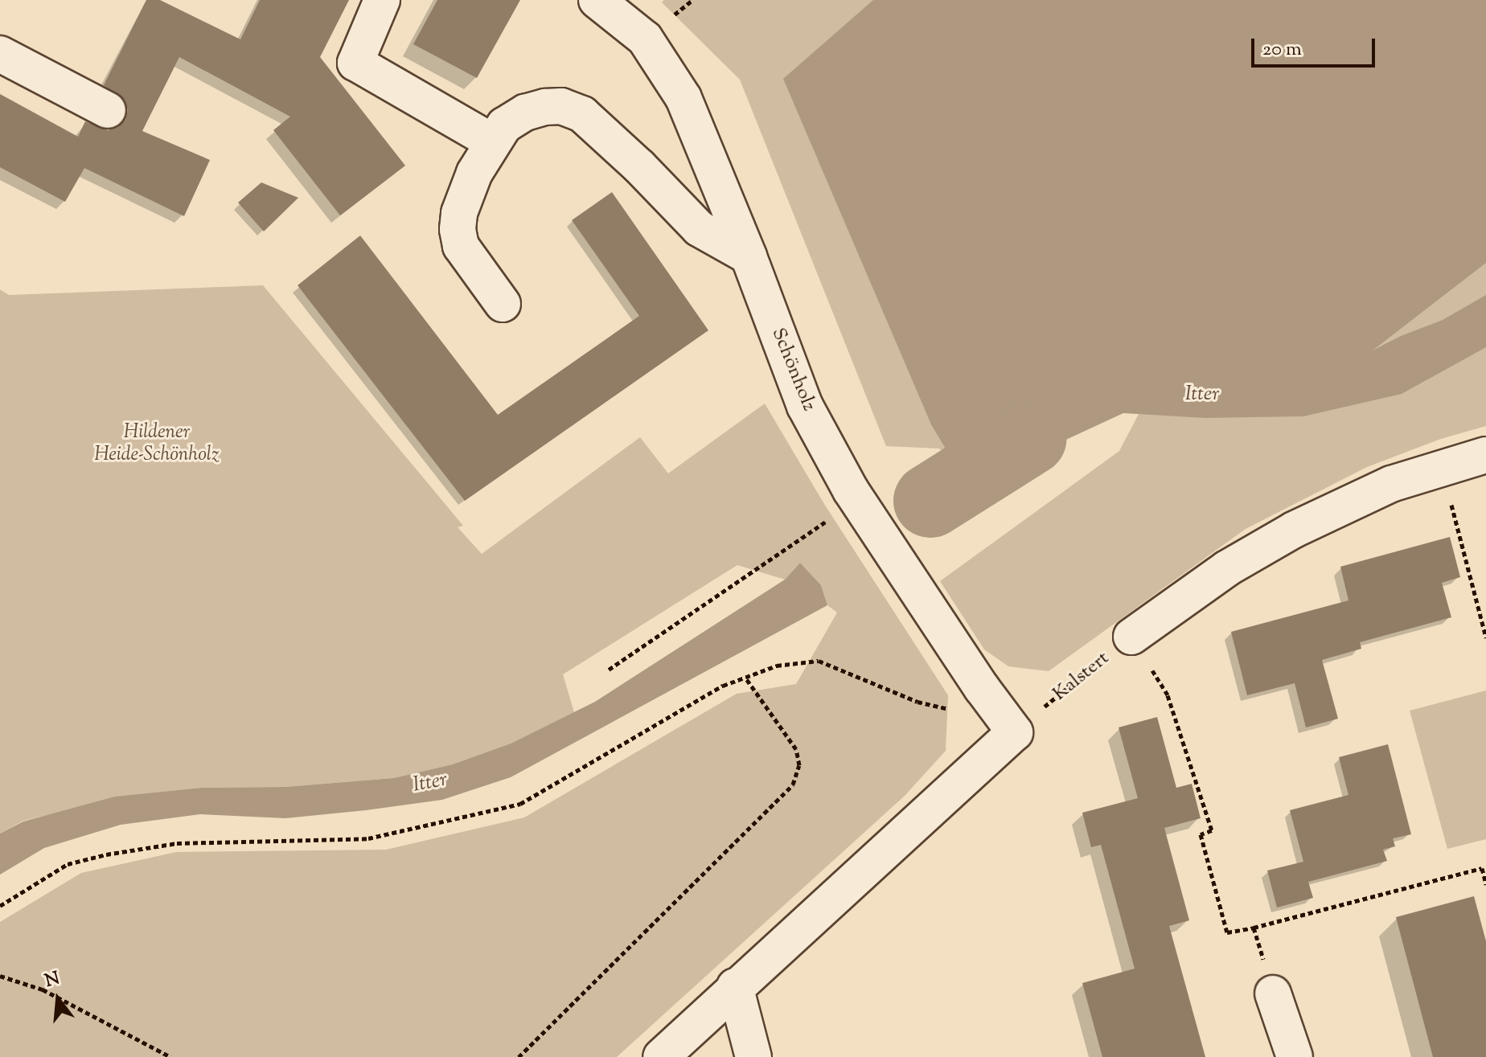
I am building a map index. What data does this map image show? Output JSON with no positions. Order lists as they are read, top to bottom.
{
  "streets": {
    "street": ["Schönholz"],
    "path": ["Kalstert"]
  },
  "crossings": [
    ["Schönholz", "Kalstert"]
  ],
  "water": ["Itter"],
  "parks": ["Hildener Heide-Schönholz"],
  "scale_bar": "20 m",
  "north": "top"
}
